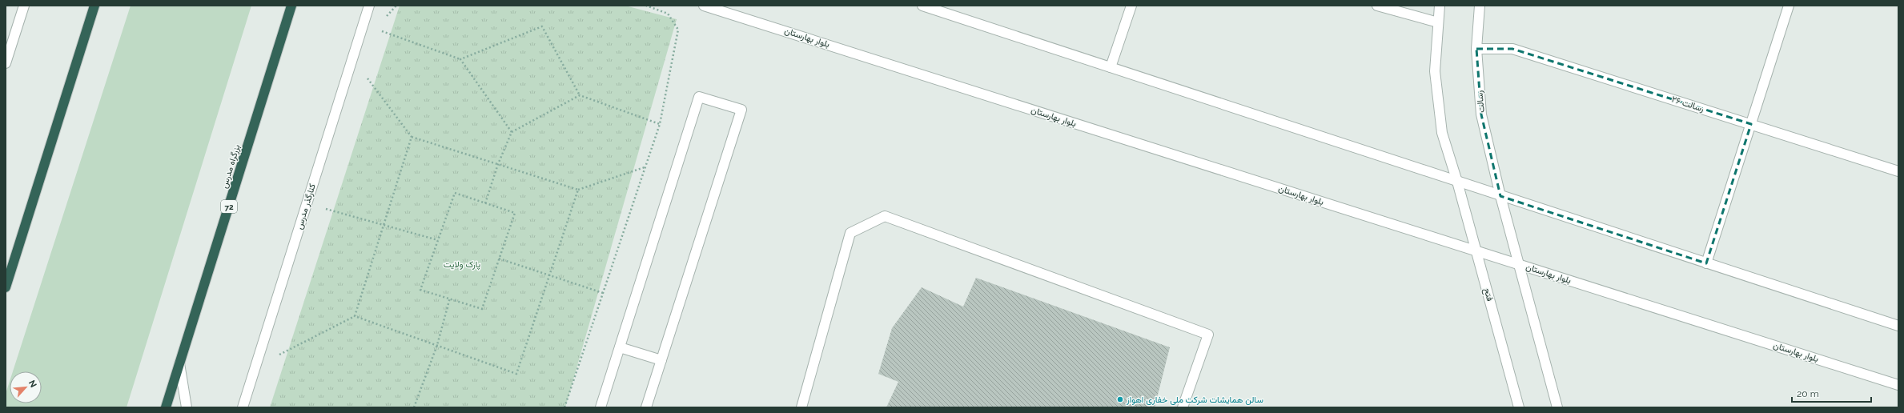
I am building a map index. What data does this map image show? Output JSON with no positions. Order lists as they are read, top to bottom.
{
  "streets": {
    "highway": ["بزرگراه مدرس", "72"],
    "street": [
      "بلوار بهارستان",
      "رسالت",
      "رسالت ۲۶",
      "کنارگذر مدرس",
      "فتح"
    ]
  },
  "crossings": [
    ["بلوار بهارستان", "فتح"],
    ["رسالت", "رسالت ۲۶"]
  ],
  "parks": ["پارک ولایت"],
  "places": ["سالن همایشات شرکت ملی خفاری اهواز"],
  "scale_bar": "20 m",
  "north": "top right"
}
